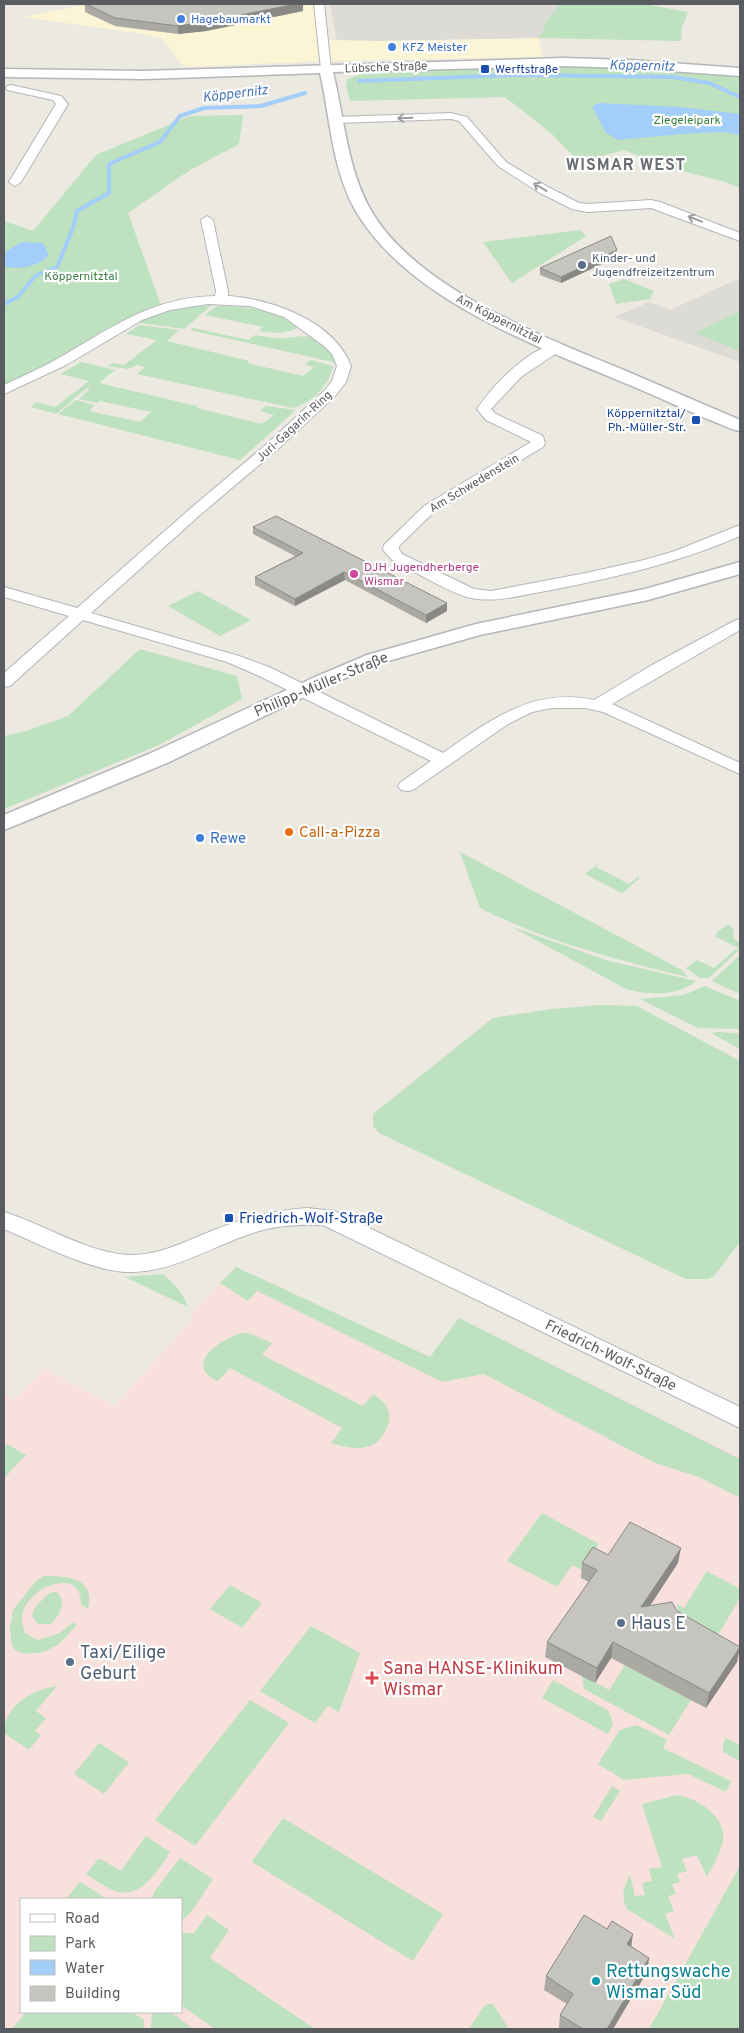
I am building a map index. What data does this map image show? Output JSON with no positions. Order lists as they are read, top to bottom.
{
  "streets": {
    "street": [
      "Lübsche Straße",
      "Am Köppernitztal",
      "Juri-Gagarin-Ring",
      "Am Schwedenstein",
      "Philipp-Müller-Straße",
      "Friedrich-Wolf-Straße"
    ]
  },
  "crossings": [
    ["Lübsche Straße", "Am Köppernitztal"],
    ["Am Köppernitztal", "Am Schwedenstein"]
  ],
  "districts": ["WISMAR WEST"],
  "water": ["Köppernitz"],
  "parks": ["Ziegeleipark", "Köppernitztal"],
  "places": {
    "other": [
      "Hagebaumarkt",
      "KFZ Meister",
      "Kinder- und Jugendfreizeitzentrum",
      "DJH Jugendherberge Wismar",
      "Call-a-Pizza",
      "Rewe",
      "Haus E",
      "Taxi/Eilige Geburt",
      "Rettungswache Wismar Süd"
    ],
    "transit": ["Werftstraße", "Köppernitztal/ Ph.-Müller-Str.", "Friedrich-Wolf-Straße"],
    "health": ["Sana HANSE-Klinikum Wismar"]
  },
  "legend": [
    "Road",
    "Park",
    "Water",
    "Building"
  ]
}
